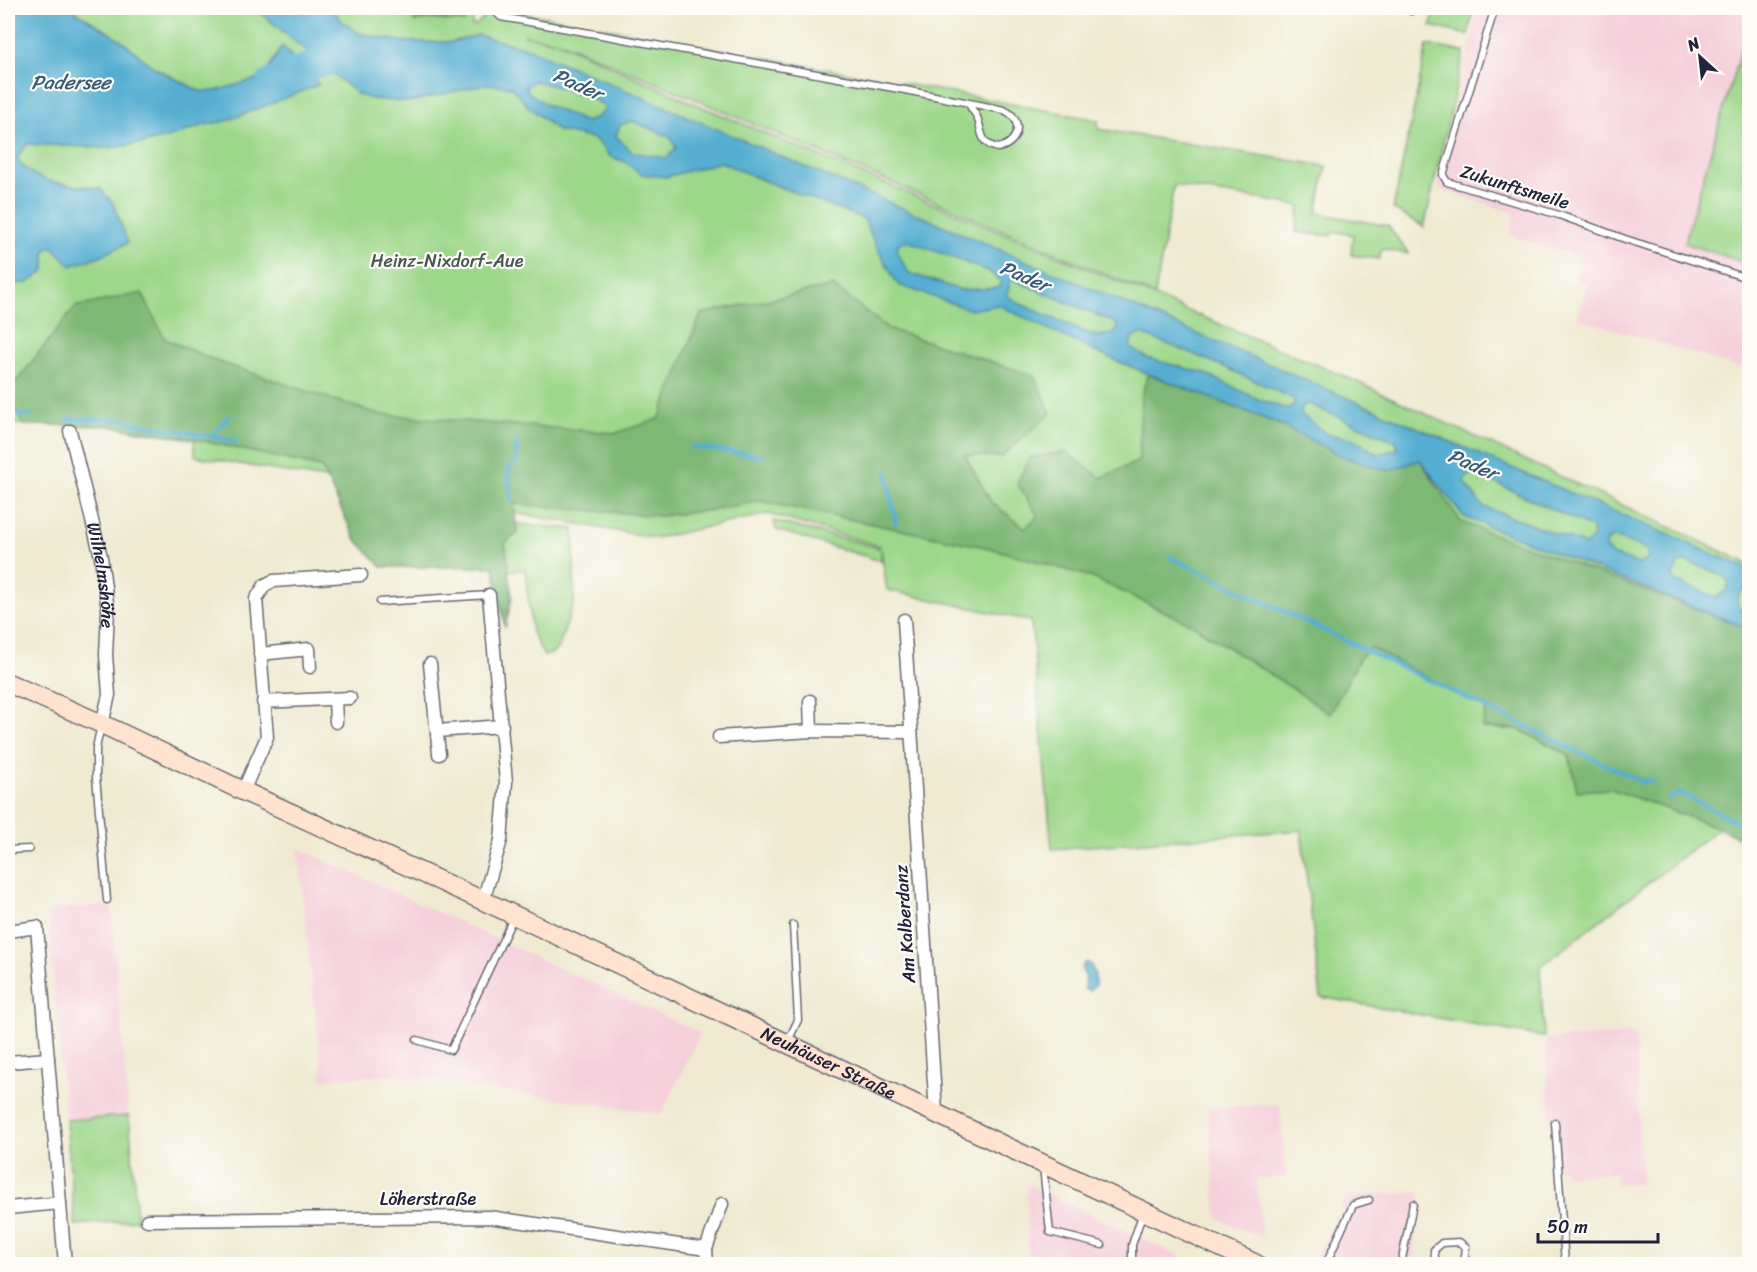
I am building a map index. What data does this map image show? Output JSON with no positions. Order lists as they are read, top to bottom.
{
  "streets": {
    "main road": ["Neuhäuser Straße"],
    "street": ["Wilhelmshöhe", "Am Kalberdanz", "Löherstraße"],
    "lane": ["Zukunftsmeile"]
  },
  "crossings": [
    ["Am Kalberdanz", "Neuhäuser Straße"]
  ],
  "water": ["Padersee", "Pader"],
  "parks": ["Heinz-Nixdorf-Aue"],
  "scale_bar": "50 m",
  "north": "top left"
}
